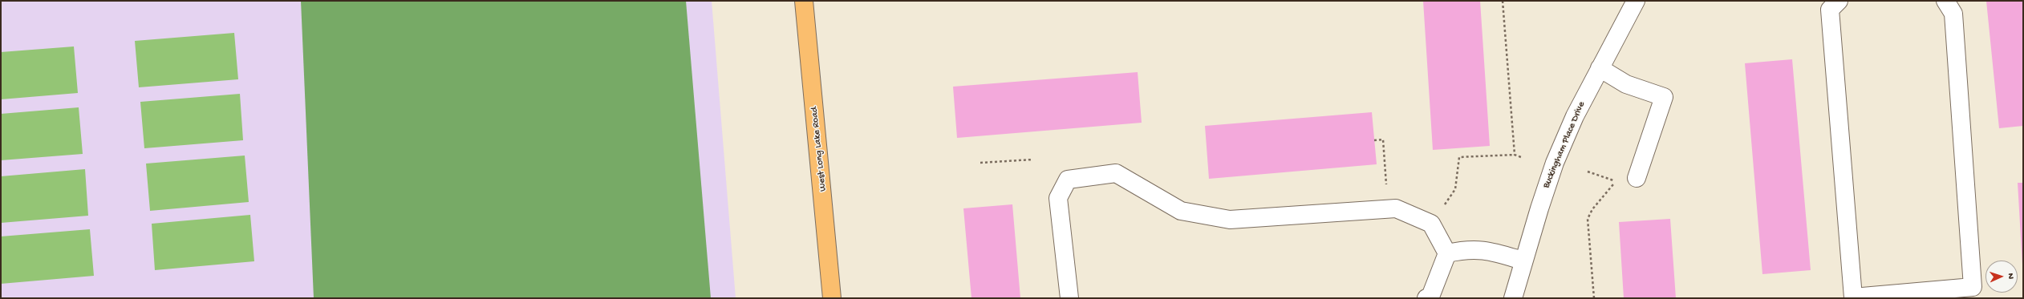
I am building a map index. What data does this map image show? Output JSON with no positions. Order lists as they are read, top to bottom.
{
  "streets": {
    "main road": ["West Long Lake Road"],
    "street": ["Buckingham Place Drive"]
  },
  "north": "right"
}
